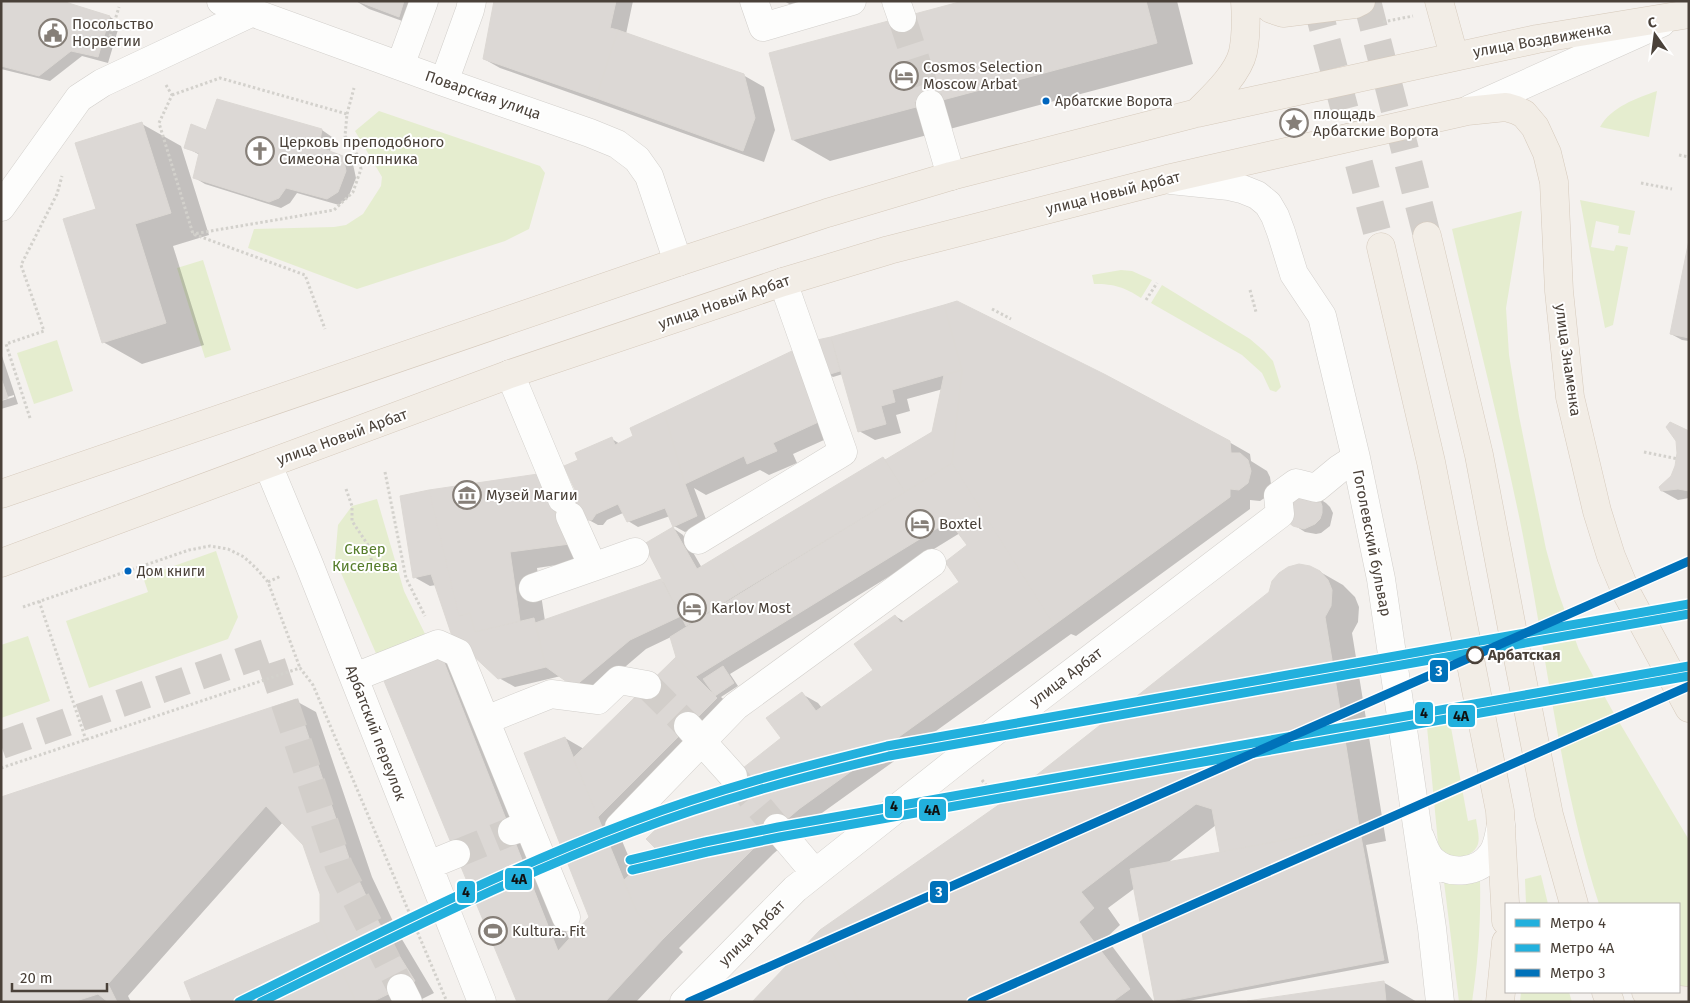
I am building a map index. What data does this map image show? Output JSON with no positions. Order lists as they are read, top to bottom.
{
  "streets": {
    "main road": ["улица Воздвиженка", "улица Новый Арбат", "улица Знаменка"],
    "street": [
      "Поварская улица",
      "Гоголевский бульвар",
      "улица Арбат",
      "Арбатский переулок"
    ]
  },
  "crossings": [
    ["улица Новый Арбат", "улица Знаменка"],
    ["улица Новый Арбат", "Гоголевский бульвар"],
    ["улица Новый Арбат", "Арбатский переулок"],
    ["Гоголевский бульвар", "улица Арбат"]
  ],
  "parks": ["Сквер Киселева"],
  "places": {
    "public building": ["Посольство Норвегии"],
    "hotel": ["Cosmos Selection Moscow Arbat", "Boxtel", "Karlov Most"],
    "other": ["Арбатские Ворота", "Дом книги", "Арбатская"],
    "place": ["площадь Арбатские Ворота"],
    "church": ["Церковь преподобного Симеона Столпника"],
    "museum": ["Музей Магии"],
    "sports": ["Kultura. Fit"]
  },
  "lines": ["metro line 3", "metro line 4", "metro line 4А"],
  "legend": ["Метро 4", "Метро 4А", "Метро 3"],
  "scale_bar": "20 m",
  "north": "top"
}
